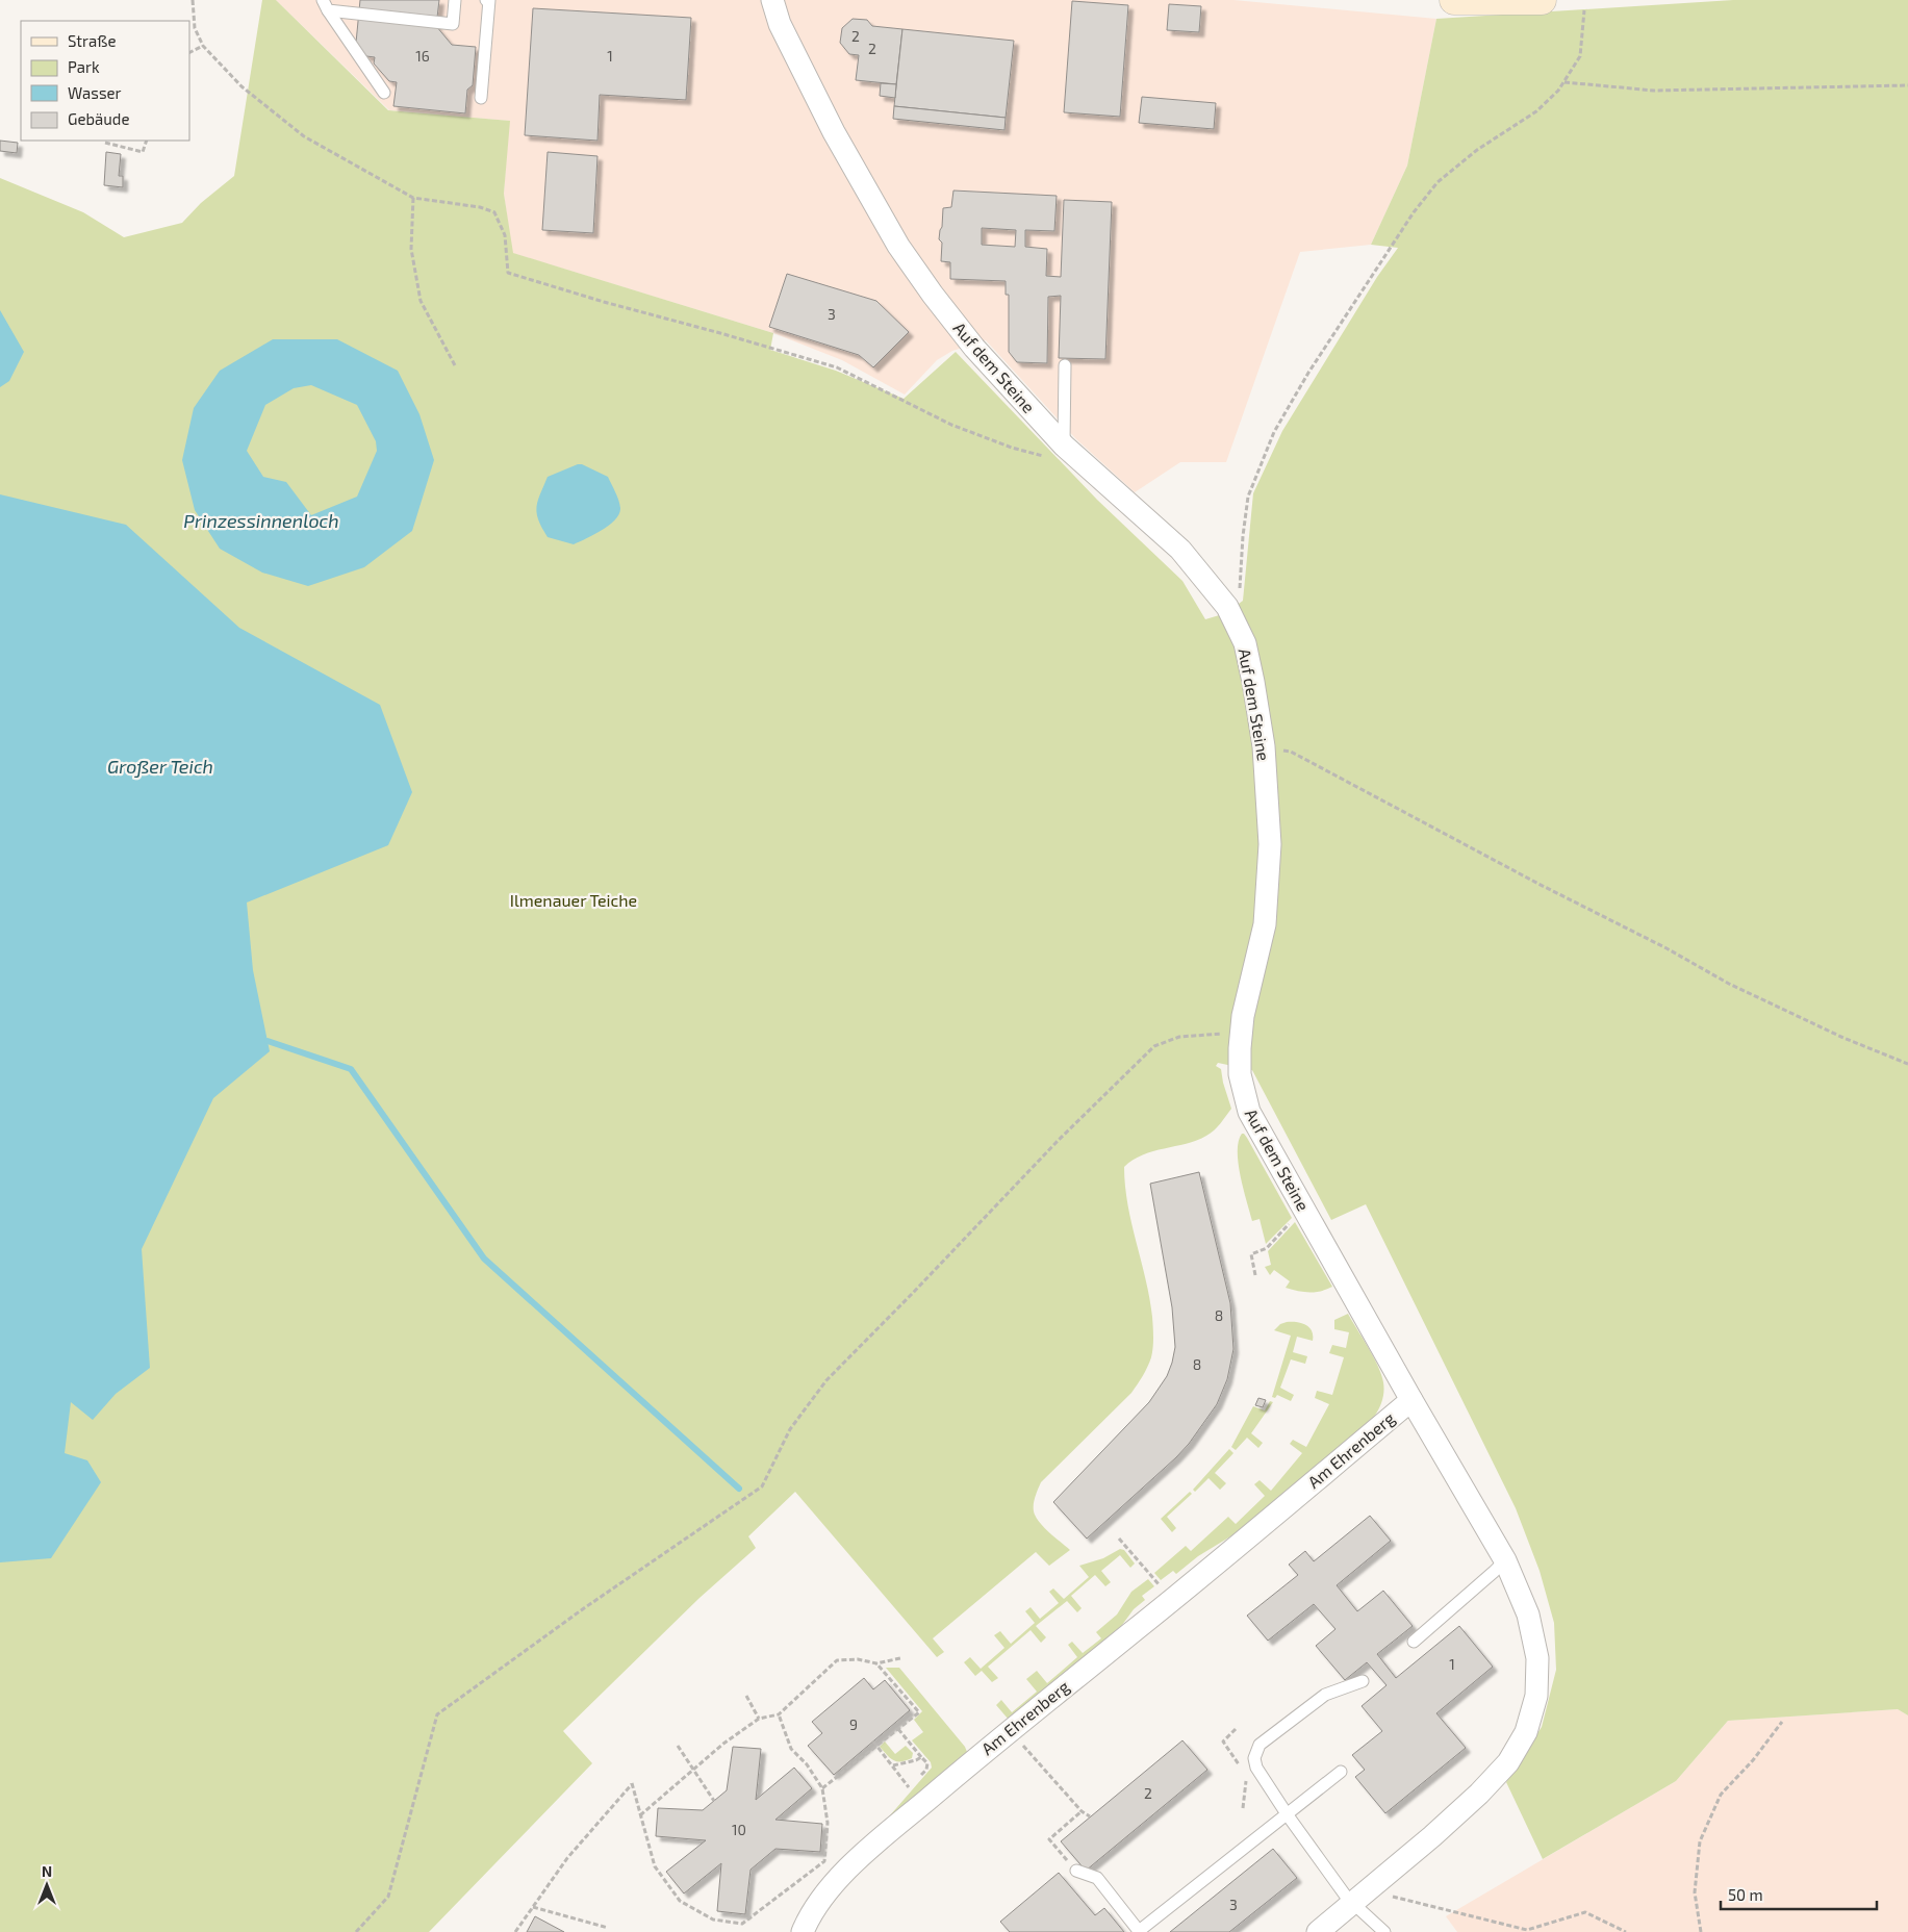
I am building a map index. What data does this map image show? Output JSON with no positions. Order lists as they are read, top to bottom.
{
  "streets": {
    "street": ["Auf dem Steine", "Am Ehrenberg"]
  },
  "crossings": [
    ["Auf dem Steine", "Am Ehrenberg"]
  ],
  "water": ["Prinzessinnenloch", "Großer Teich"],
  "parks": ["Ilmenauer Teiche"],
  "house_numbers": [
    "2",
    "2",
    "16",
    "1",
    "3",
    "8",
    "8",
    "1",
    "9",
    "2",
    "10",
    "3"
  ],
  "legend": [
    "Straße",
    "Park",
    "Wasser",
    "Gebäude"
  ],
  "scale_bar": "50 m",
  "north": "top"
}
